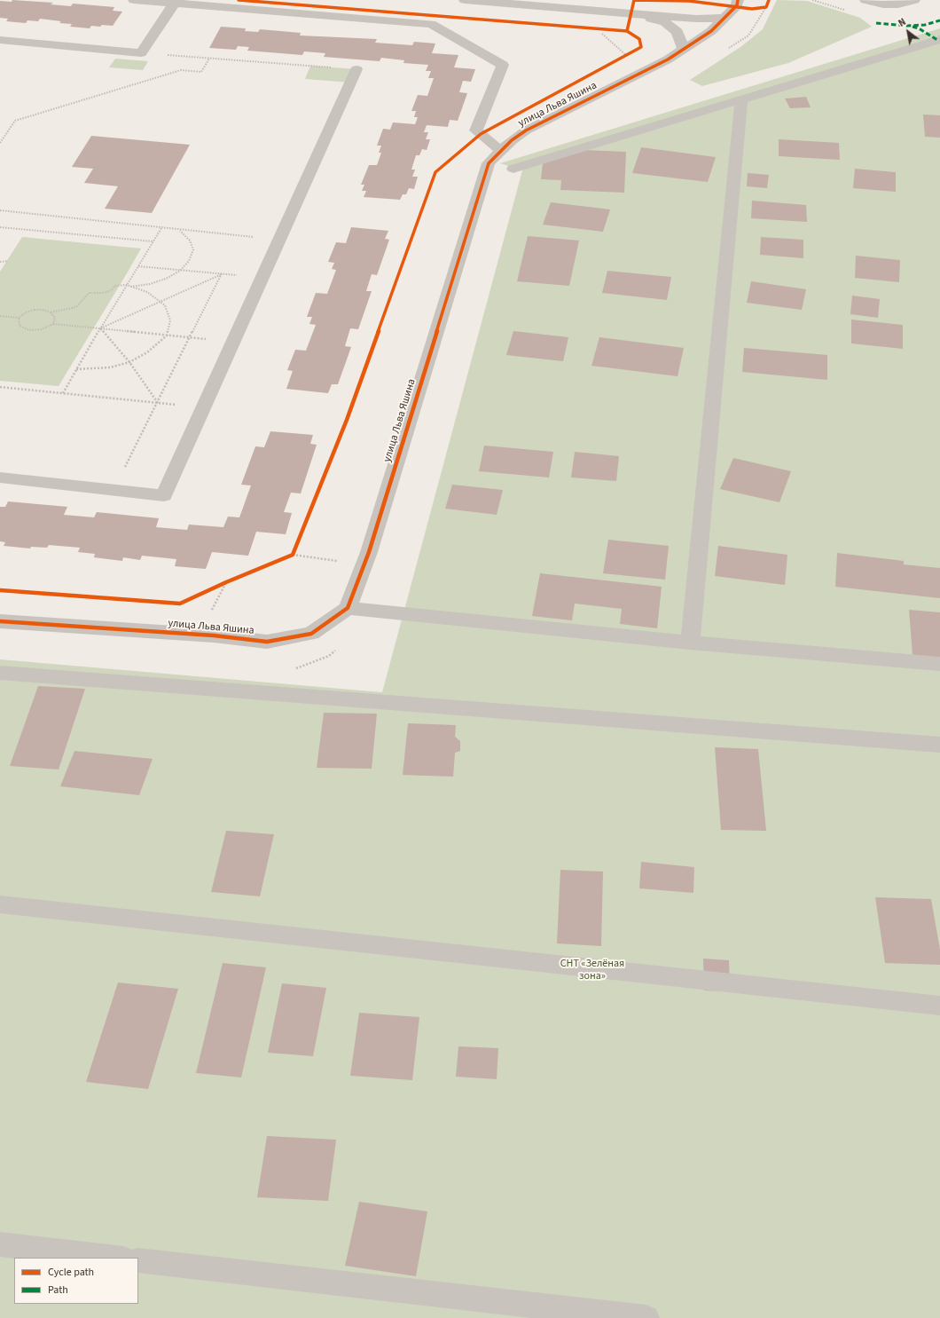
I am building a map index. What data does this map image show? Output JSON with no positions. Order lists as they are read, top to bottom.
{
  "streets": {
    "street": ["улица Льва Яшина"]
  },
  "parks": ["СНТ «Зелёная зона»"],
  "legend": ["Cycle path", "Path"],
  "north": "top left"
}
